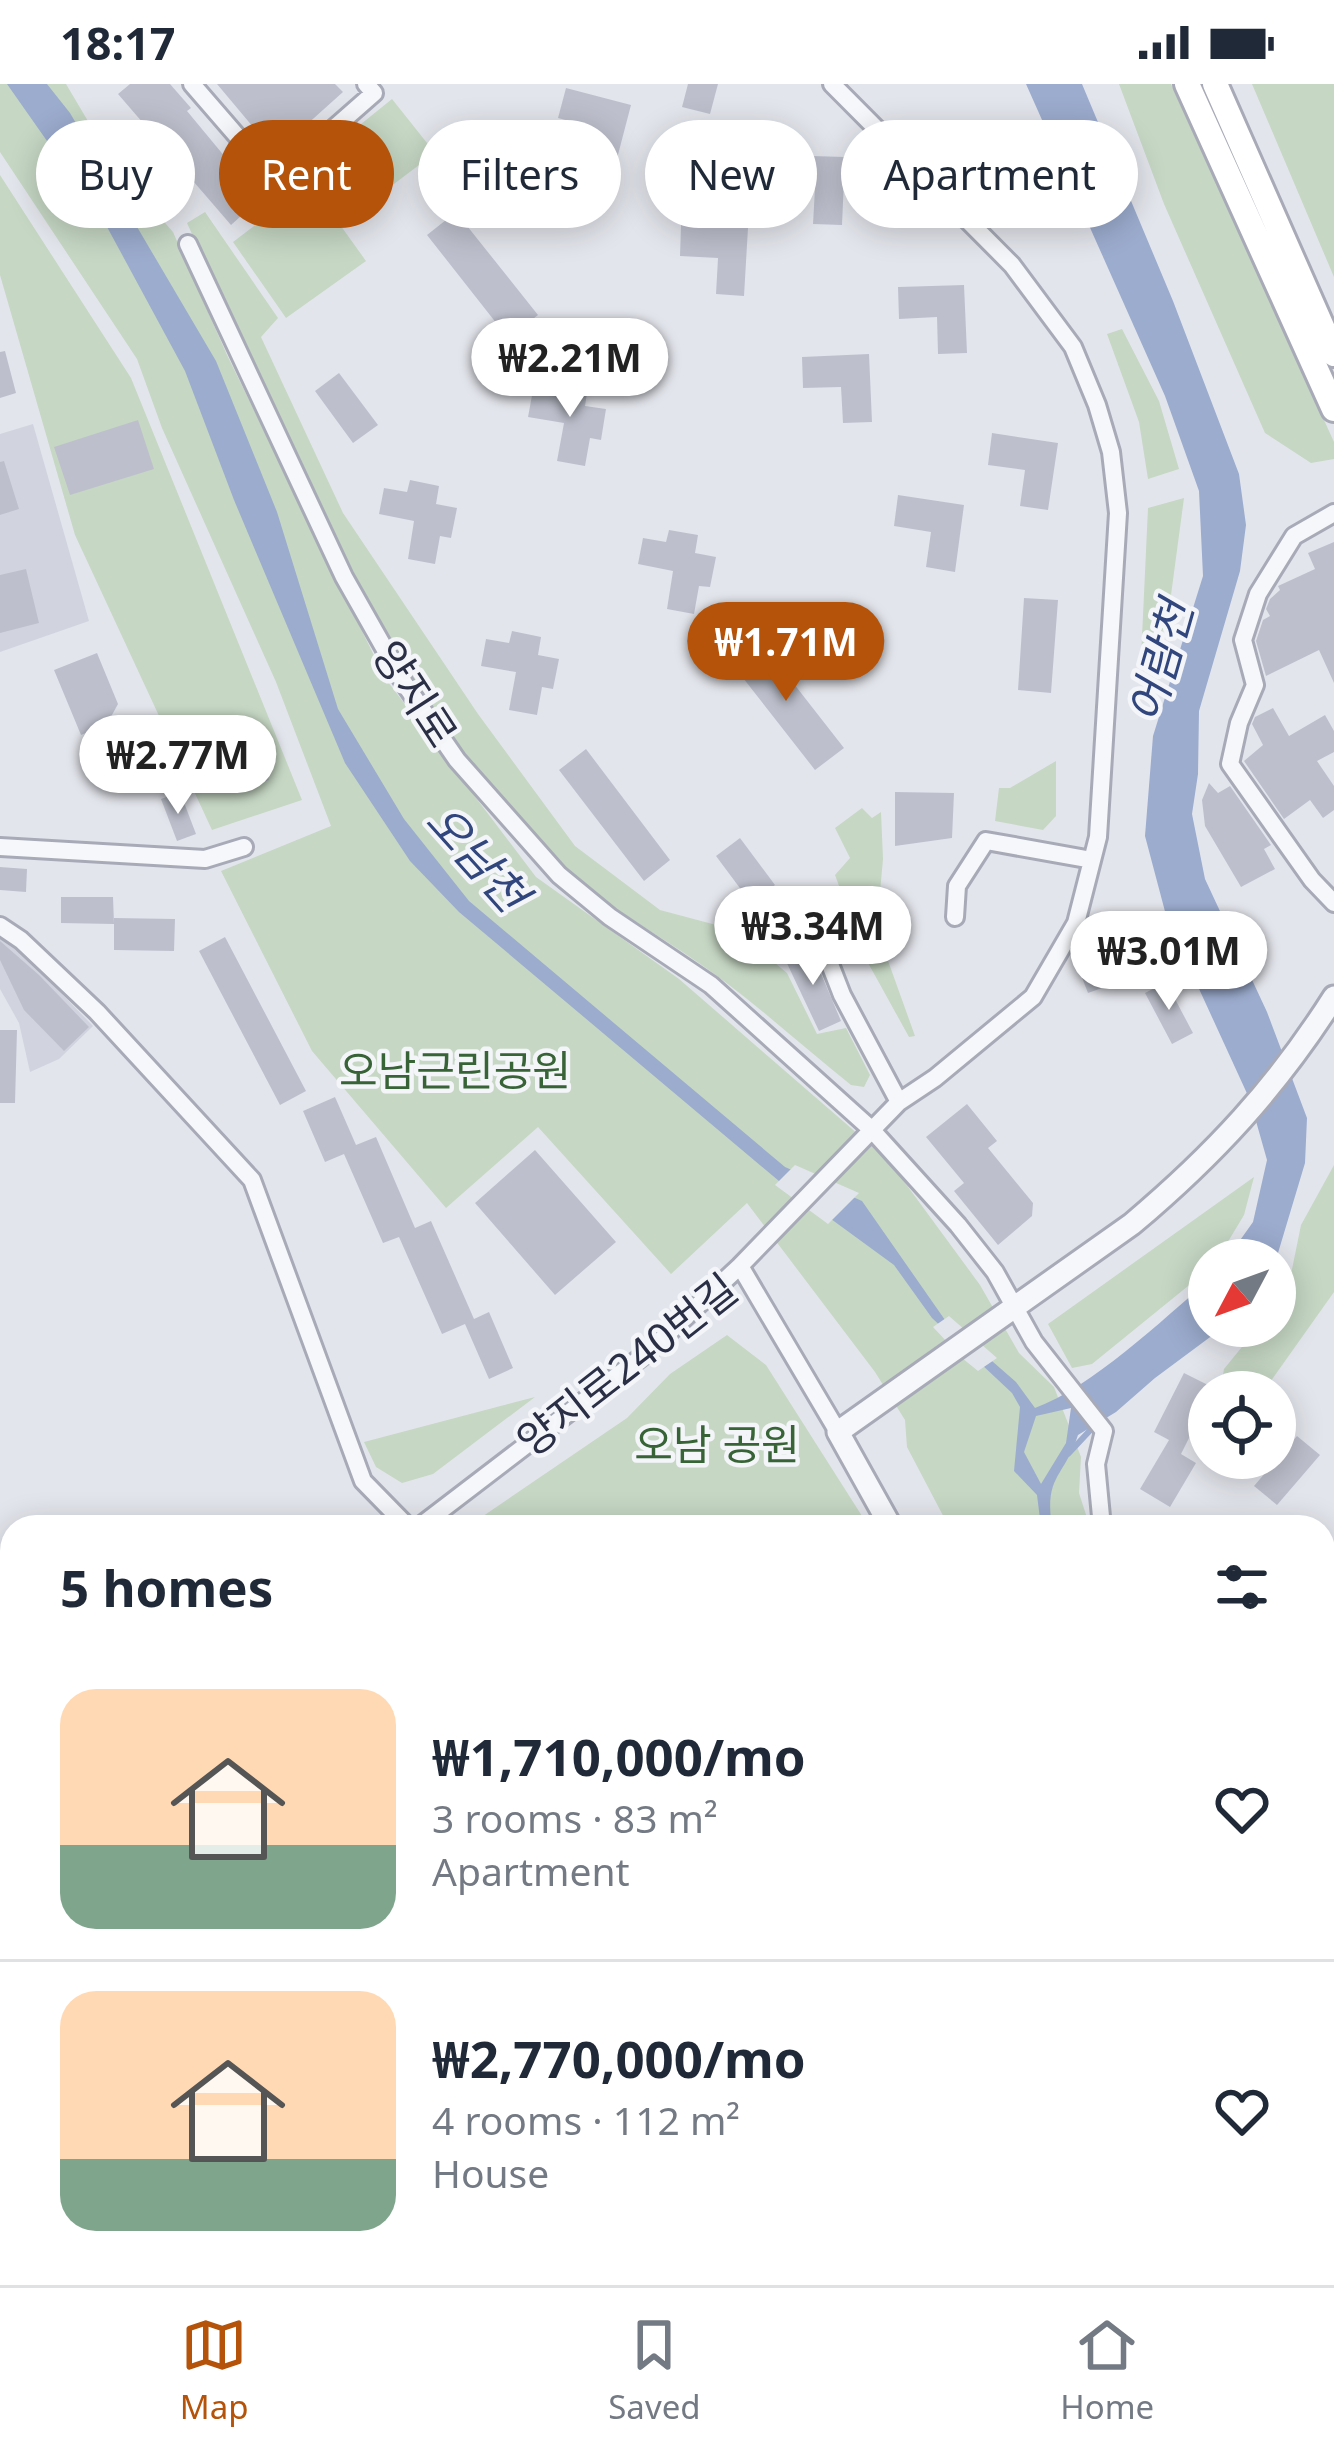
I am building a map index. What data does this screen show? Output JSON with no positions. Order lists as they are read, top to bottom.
{
  "streets": {
    "street": ["양지로", "양지로240번길"]
  },
  "water": ["어람천", "오남천"],
  "parks": ["오남근린공원", "오남 공원"],
  "north": "bottom left",
  "page": {
    "status": "18:17",
    "chip": [
      "Buy",
      "Rent",
      "Filters",
      "New",
      "Apartment"
    ],
    "price": [
      "₩2.21M",
      "₩1.71M",
      "₩2.77M",
      "₩3.34M",
      "₩3.01M"
    ],
    "heading": "5 homes",
    "list": [
      {
        "name": "₩1,710,000/mo",
        "note": "3 rooms · 83 m² · Apartment"
      },
      {
        "name": "₩2,770,000/mo",
        "note": "4 rooms · 112 m² · House"
      }
    ],
    "tabs": ["Map", "Saved", "Home"]
  }
}
